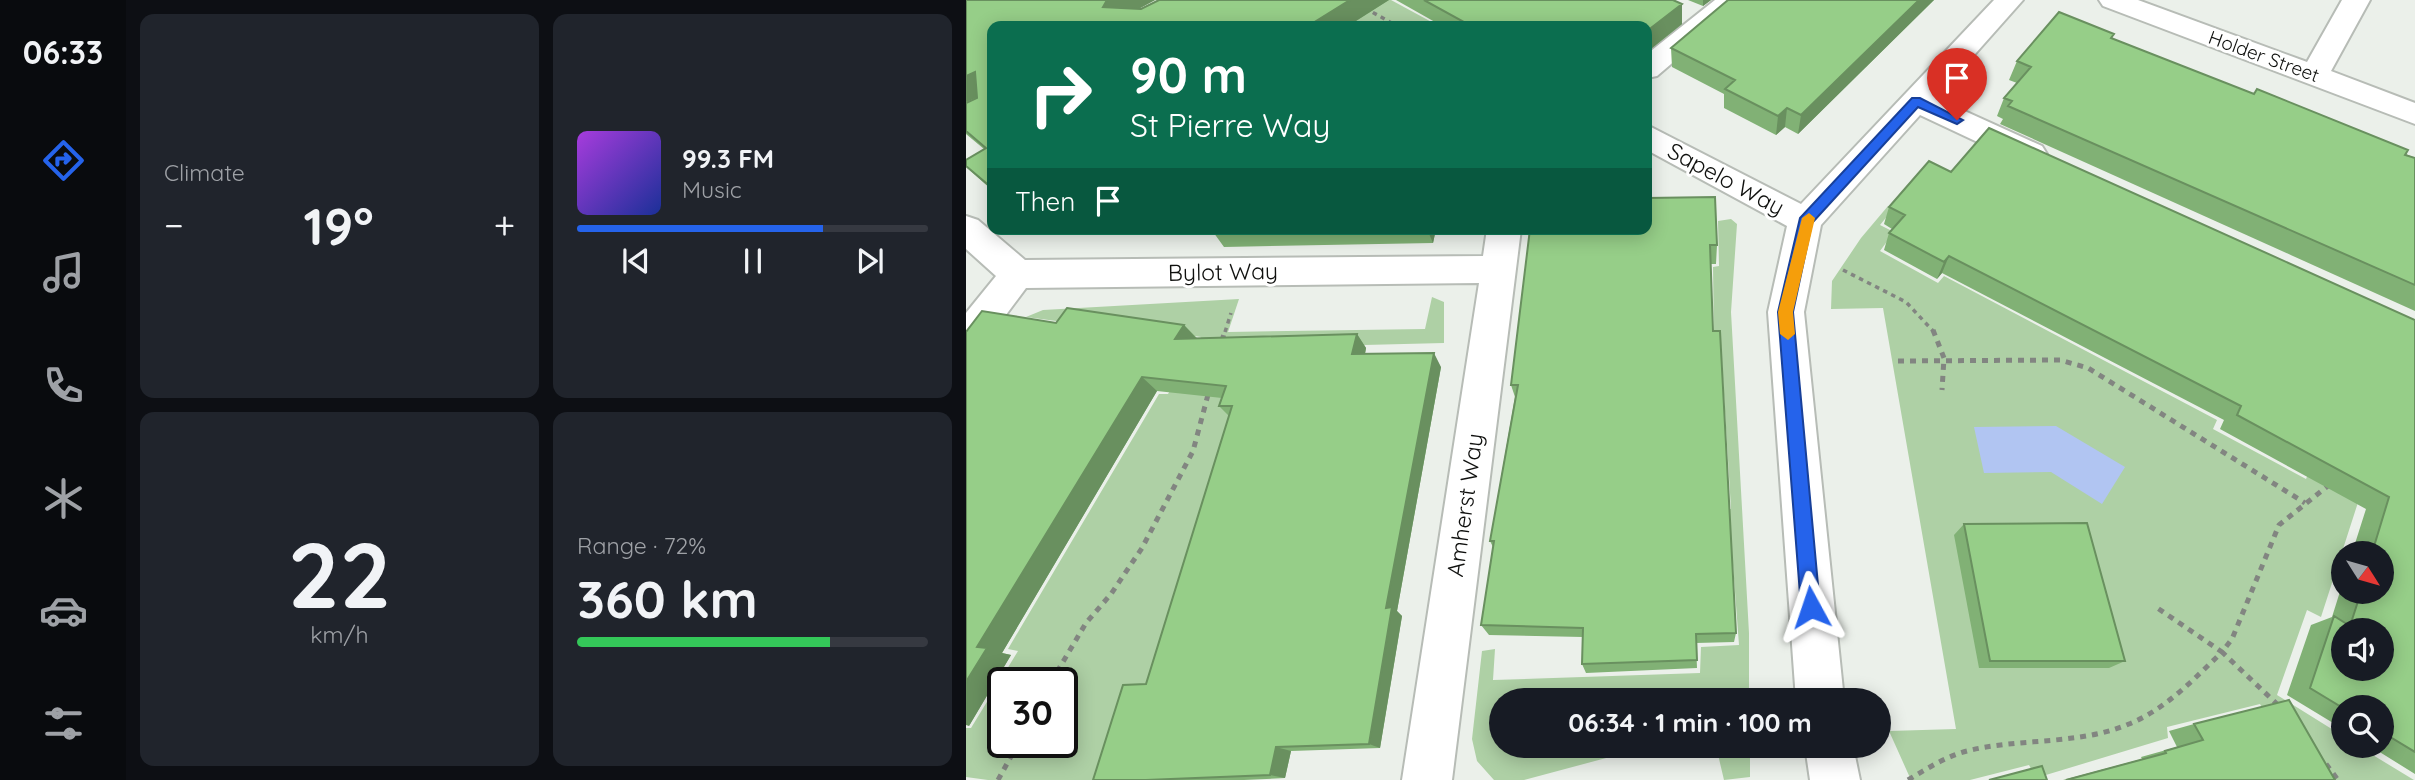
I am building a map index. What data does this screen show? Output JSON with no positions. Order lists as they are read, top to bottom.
{
  "streets": {
    "street": [
      "Holder Street",
      "Sapelo Way",
      "Bylot Way",
      "Amherst Way"
    ]
  },
  "crossings": [
    ["Bylot Way", "Amherst Way"]
  ],
  "north": "bottom right",
  "page": {
    "tabs": "06:33",
    "tile": [
      "Climate",
      ["22", "km/h"],
      ["Range · 72%", "360 km"]
    ],
    "turn": ["90 m", "St Pierre Way"],
    "song": ["99.3 FM", "Music"],
    "then": "Then",
    "heat": ["−", "19°", "+"],
    "limit": "30",
    "trip": "06:34 · 1 min · 100 m"
  }
}
